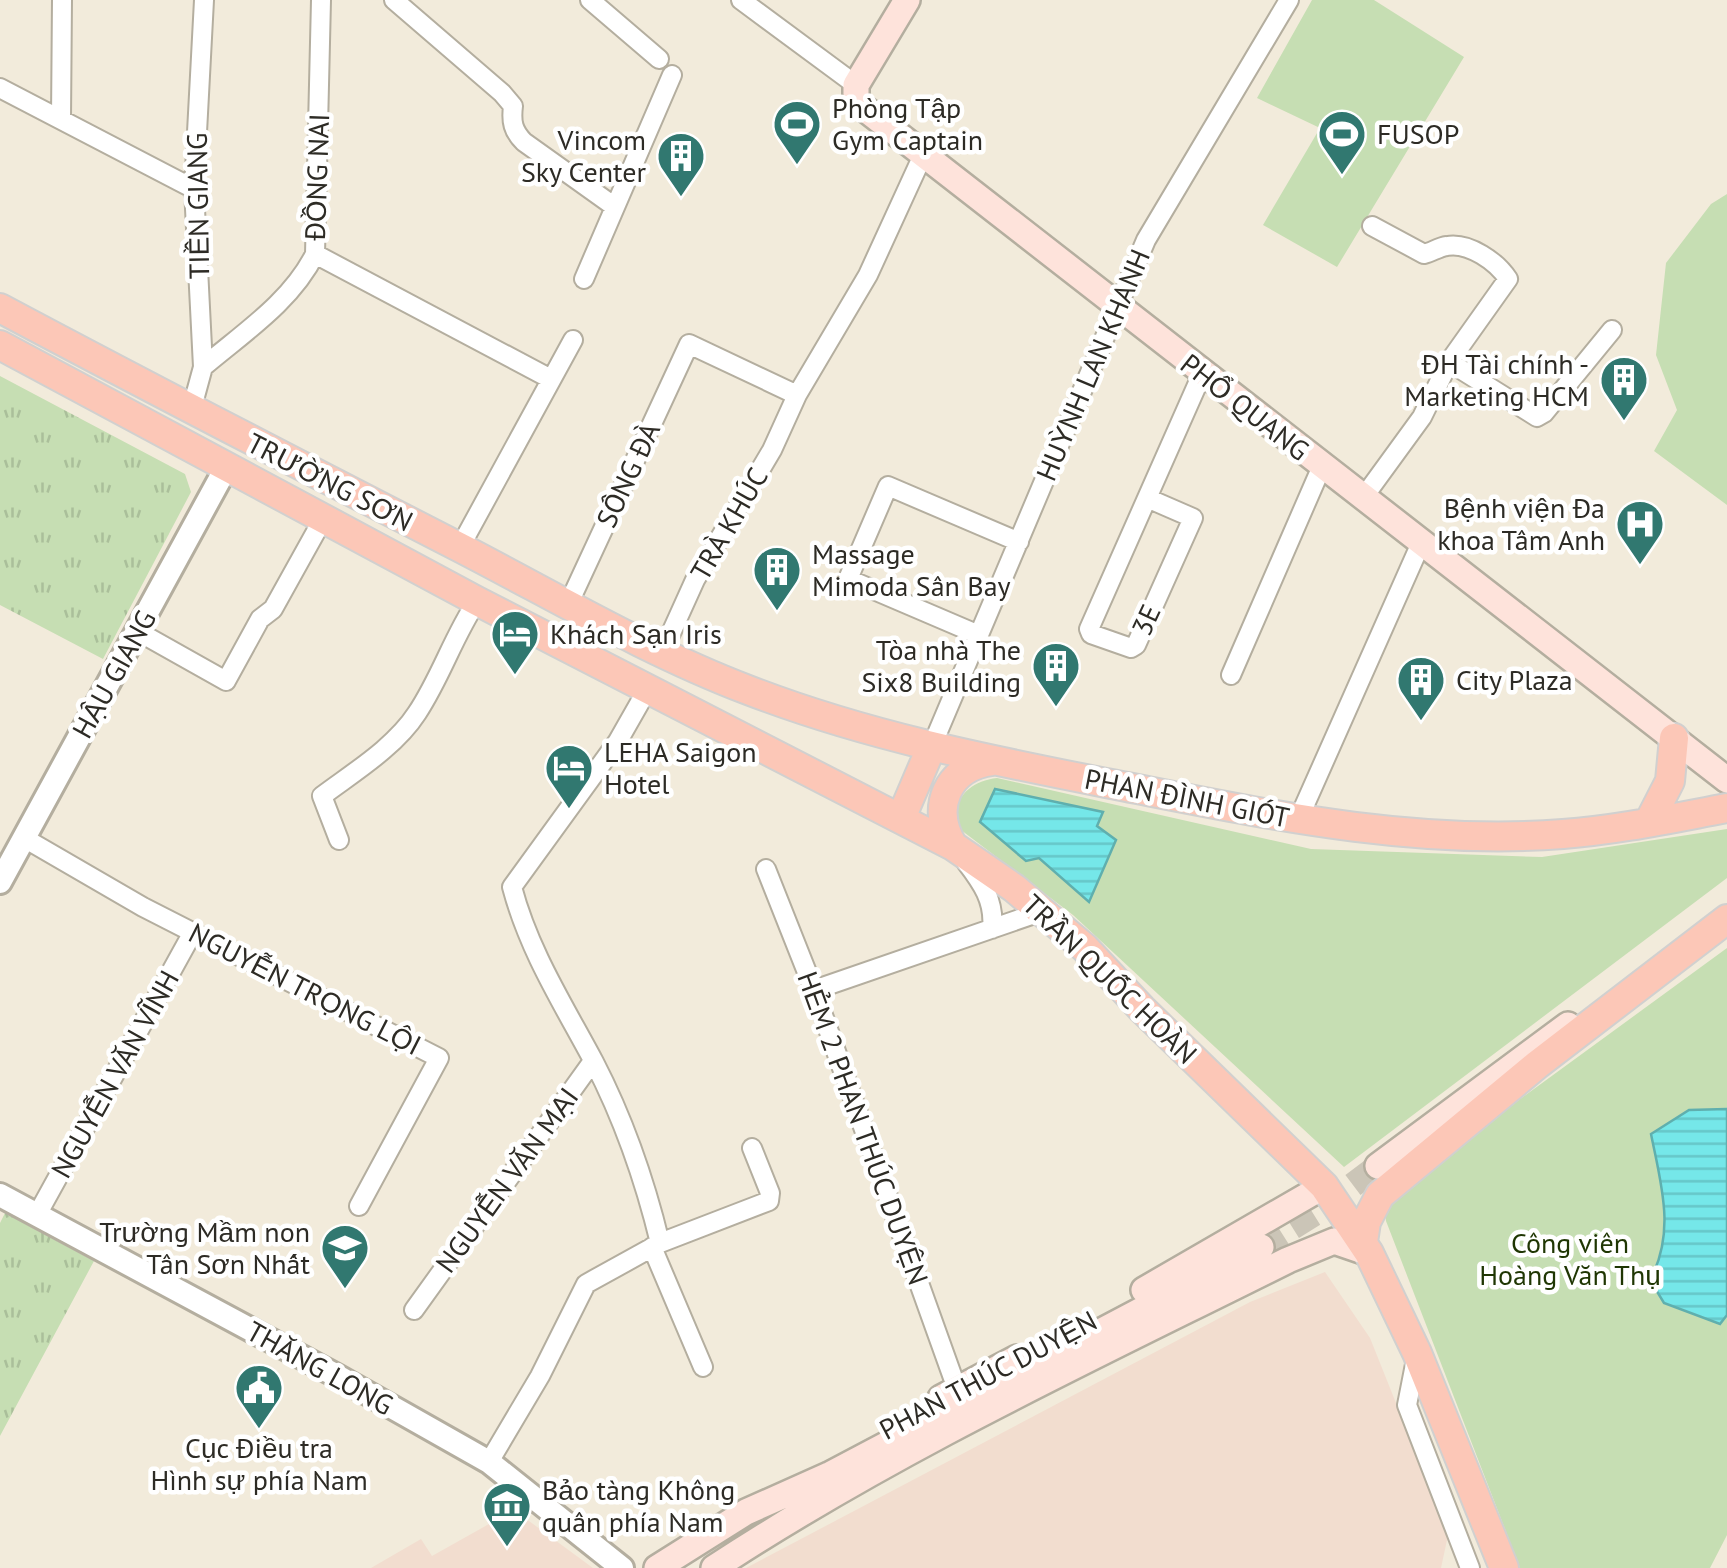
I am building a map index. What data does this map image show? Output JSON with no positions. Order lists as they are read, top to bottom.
{
  "streets": {
    "main road": [
      "PHỔ QUANG",
      "TRƯỜNG SƠN",
      "PHAN ĐÌNH GIÓT",
      "TRẦN QUỐC HOÀN",
      "PHAN THÚC DUYỆN"
    ],
    "street": [
      "ĐỒNG NAI",
      "TIỀN GIANG",
      "HUỲNH LAN KHANH",
      "SÔNG ĐÀ",
      "TRÀ KHÚC",
      "3E",
      "HẬU GIANG",
      "NGUYỄN TRỌNG LỘI",
      "NGUYỄN VĂN VĨNH",
      "HẺM 2 PHAN THÚC DUYỆN",
      "NGUYỄN VĂN MẠI",
      "THĂNG LONG"
    ]
  },
  "crossings": [
    ["ĐỒNG NAI", "TIỀN GIANG"],
    ["TIỀN GIANG", "TRƯỜNG SƠN"],
    ["HUỲNH LAN KHANH", "PHỔ QUANG"],
    ["HUỲNH LAN KHANH", "PHAN ĐÌNH GIÓT"],
    ["PHỔ QUANG", "TRÀ KHÚC"],
    ["PHỔ QUANG", "3E"],
    ["SÔNG ĐÀ", "TRƯỜNG SƠN"],
    ["SÔNG ĐÀ", "TRÀ KHÚC"],
    ["TRƯỜNG SƠN", "TRÀ KHÚC"],
    ["TRƯỜNG SƠN", "HẬU GIANG"],
    ["TRƯỜNG SƠN", "PHAN ĐÌNH GIÓT"],
    ["TRƯỜNG SƠN", "TRẦN QUỐC HOÀN"],
    ["TRƯỜNG SƠN", "NGUYỄN VĂN MẠI"],
    ["TRÀ KHÚC", "PHAN ĐÌNH GIÓT"],
    ["HẬU GIANG", "NGUYỄN TRỌNG LỘI"],
    ["TRẦN QUỐC HOÀN", "NGUYỄN VĂN MẠI"],
    ["TRẦN QUỐC HOÀN", "PHAN THÚC DUYỆN"],
    ["NGUYỄN TRỌNG LỘI", "NGUYỄN VĂN VĨNH"],
    ["NGUYỄN VĂN VĨNH", "THĂNG LONG"],
    ["HẺM 2 PHAN THÚC DUYỆN", "PHAN THÚC DUYỆN"]
  ],
  "parks": ["Công viên Hoàng Văn Thụ"],
  "places": {
    "sports": ["Phòng Tập Gym Captain", "FUSOP"],
    "building": [
      "Vincom Sky Center",
      "ĐH Tài chính - Marketing HCM",
      "Massage Mimoda Sân Bay",
      "Tòa nhà The Six8 Building",
      "City Plaza"
    ],
    "hospital": ["Bệnh viện Đa khoa Tâm Anh"],
    "hotel": ["Khách Sạn Iris", "LEHA Saigon Hotel"],
    "school or university": ["Trường Mầm non Tân Sơn Nhất"],
    "public building": ["Cục Điều tra Hình sự phía Nam"],
    "museum": ["Bảo tàng Không quân phía Nam"]
  }
}
